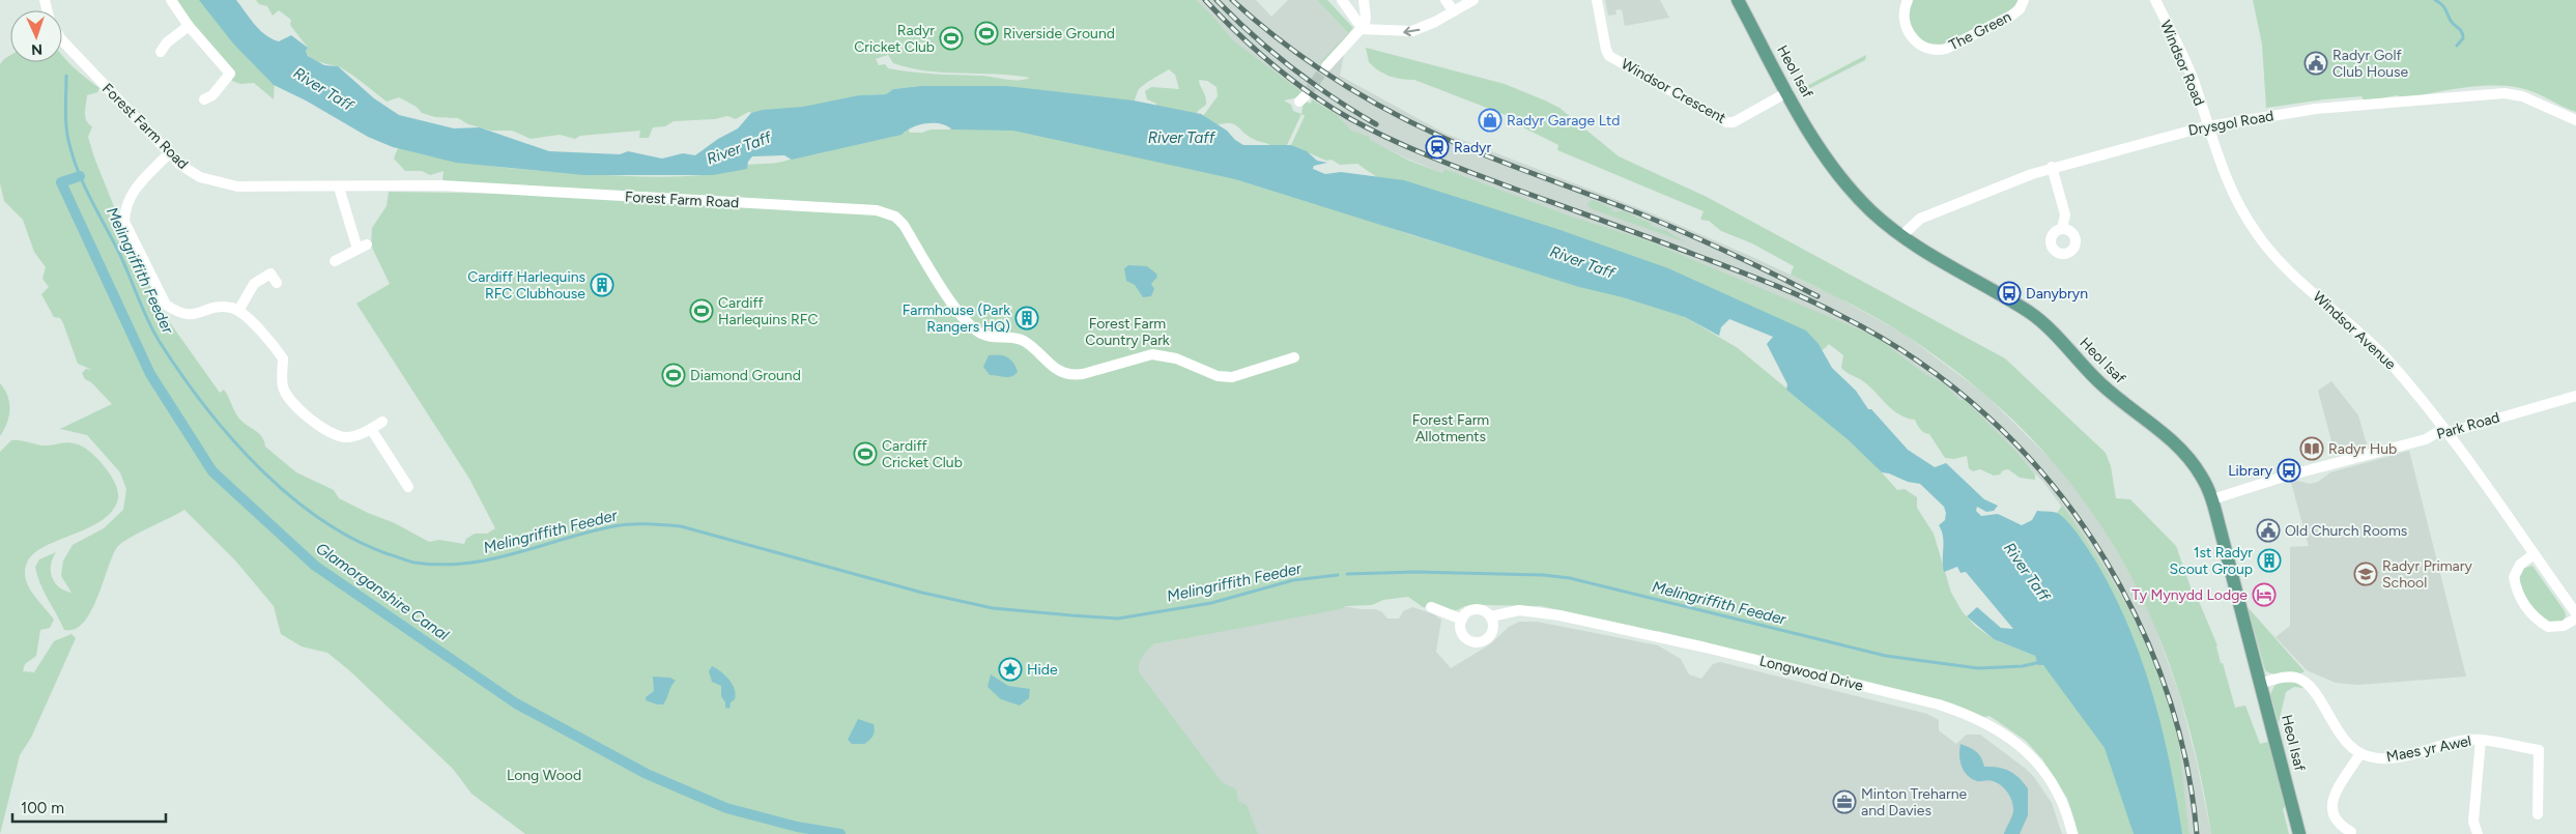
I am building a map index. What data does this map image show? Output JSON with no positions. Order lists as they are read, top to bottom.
{
  "streets": {
    "main road": ["Heol Isaf"],
    "street": [
      "The Green",
      "Windsor Road",
      "Windsor Crescent",
      "Drysgol Road",
      "Forest Farm Road",
      "Windsor Avenue",
      "Park Road",
      "Longwood Drive",
      "Maes yr Awel"
    ]
  },
  "crossings": [
    ["Windsor Road", "Drysgol Road"],
    ["Windsor Road", "Windsor Avenue"],
    ["Heol Isaf", "Windsor Crescent"],
    ["Heol Isaf", "Drysgol Road"],
    ["Heol Isaf", "Park Road"],
    ["Drysgol Road", "Windsor Avenue"],
    ["Windsor Avenue", "Park Road"]
  ],
  "water": ["River Taff", "Melingriffith Feeder", "Glamorganshire Canal"],
  "parks": ["Forest Farm Country Park", "Forest Farm Allotments", "Long Wood"],
  "places": {
    "sports": [
      "Riverside Ground",
      "Radyr Cricket Club",
      "Cardiff Harlequins RFC",
      "Diamond Ground",
      "Cardiff Cricket Club"
    ],
    "public building": ["Radyr Golf Club House", "Old Church Rooms"],
    "shop": ["Radyr Garage Ltd"],
    "station": ["Radyr"],
    "building": ["Cardiff Harlequins RFC Clubhouse", "Farmhouse (Park Rangers HQ)", "1st Radyr Scout Group"],
    "bus stop": ["Danybryn", "Library"],
    "library": ["Radyr Hub"],
    "school or university": ["Radyr Primary School"],
    "hotel": ["Ty Mynydd Lodge"],
    "place": ["Hide"],
    "office": ["Minton Treharne and Davies"]
  },
  "scale_bar": "100 m",
  "north": "bottom"
}
